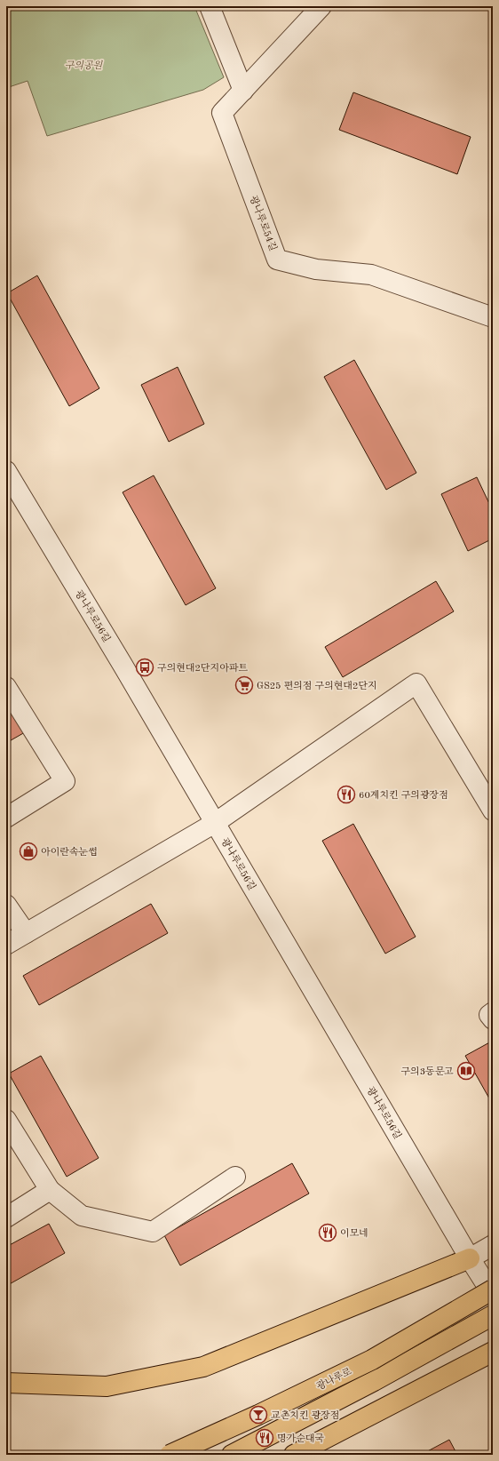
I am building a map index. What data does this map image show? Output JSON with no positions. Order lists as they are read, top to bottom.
{
  "streets": {
    "main road": ["광나루로"],
    "street": ["광나루로54길", "광나루로56길"]
  },
  "parks": ["구의공원"],
  "places": {
    "bus stop": ["구의현대2단지아파트"],
    "supermarket": ["GS25 편의점 구의현대2단지"],
    "restaurant": ["60계치킨 구의광장점", "이모네", "명가순대국"],
    "shop": ["아이란속눈썹"],
    "library": ["구의3동문고"],
    "bar": ["교촌치킨 광장점"]
  }
}
